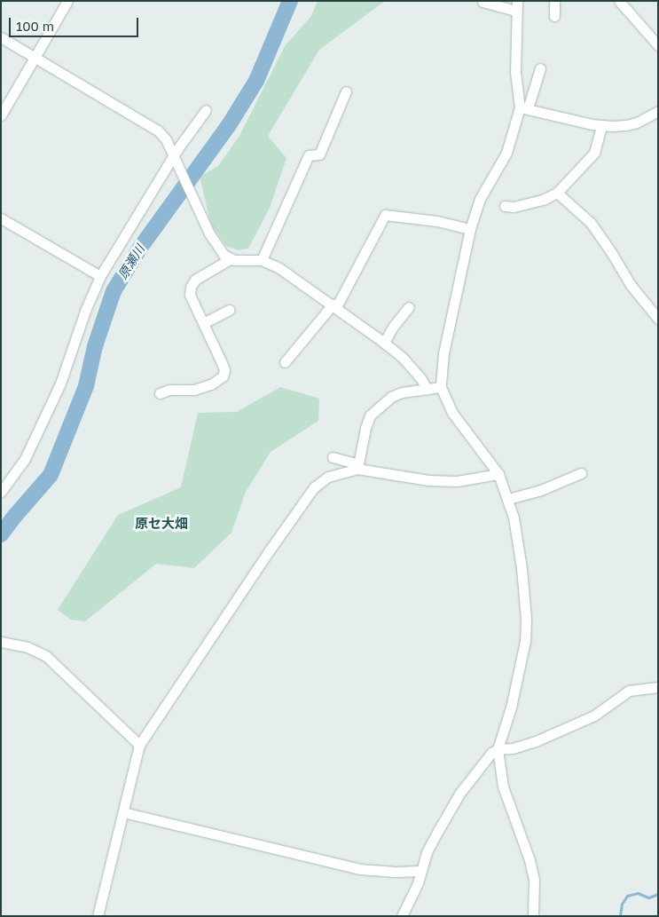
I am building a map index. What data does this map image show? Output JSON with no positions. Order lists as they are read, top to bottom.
{
  "districts": ["原セ大畑"],
  "water": ["原瀬川"],
  "scale_bar": "100 m"
}
